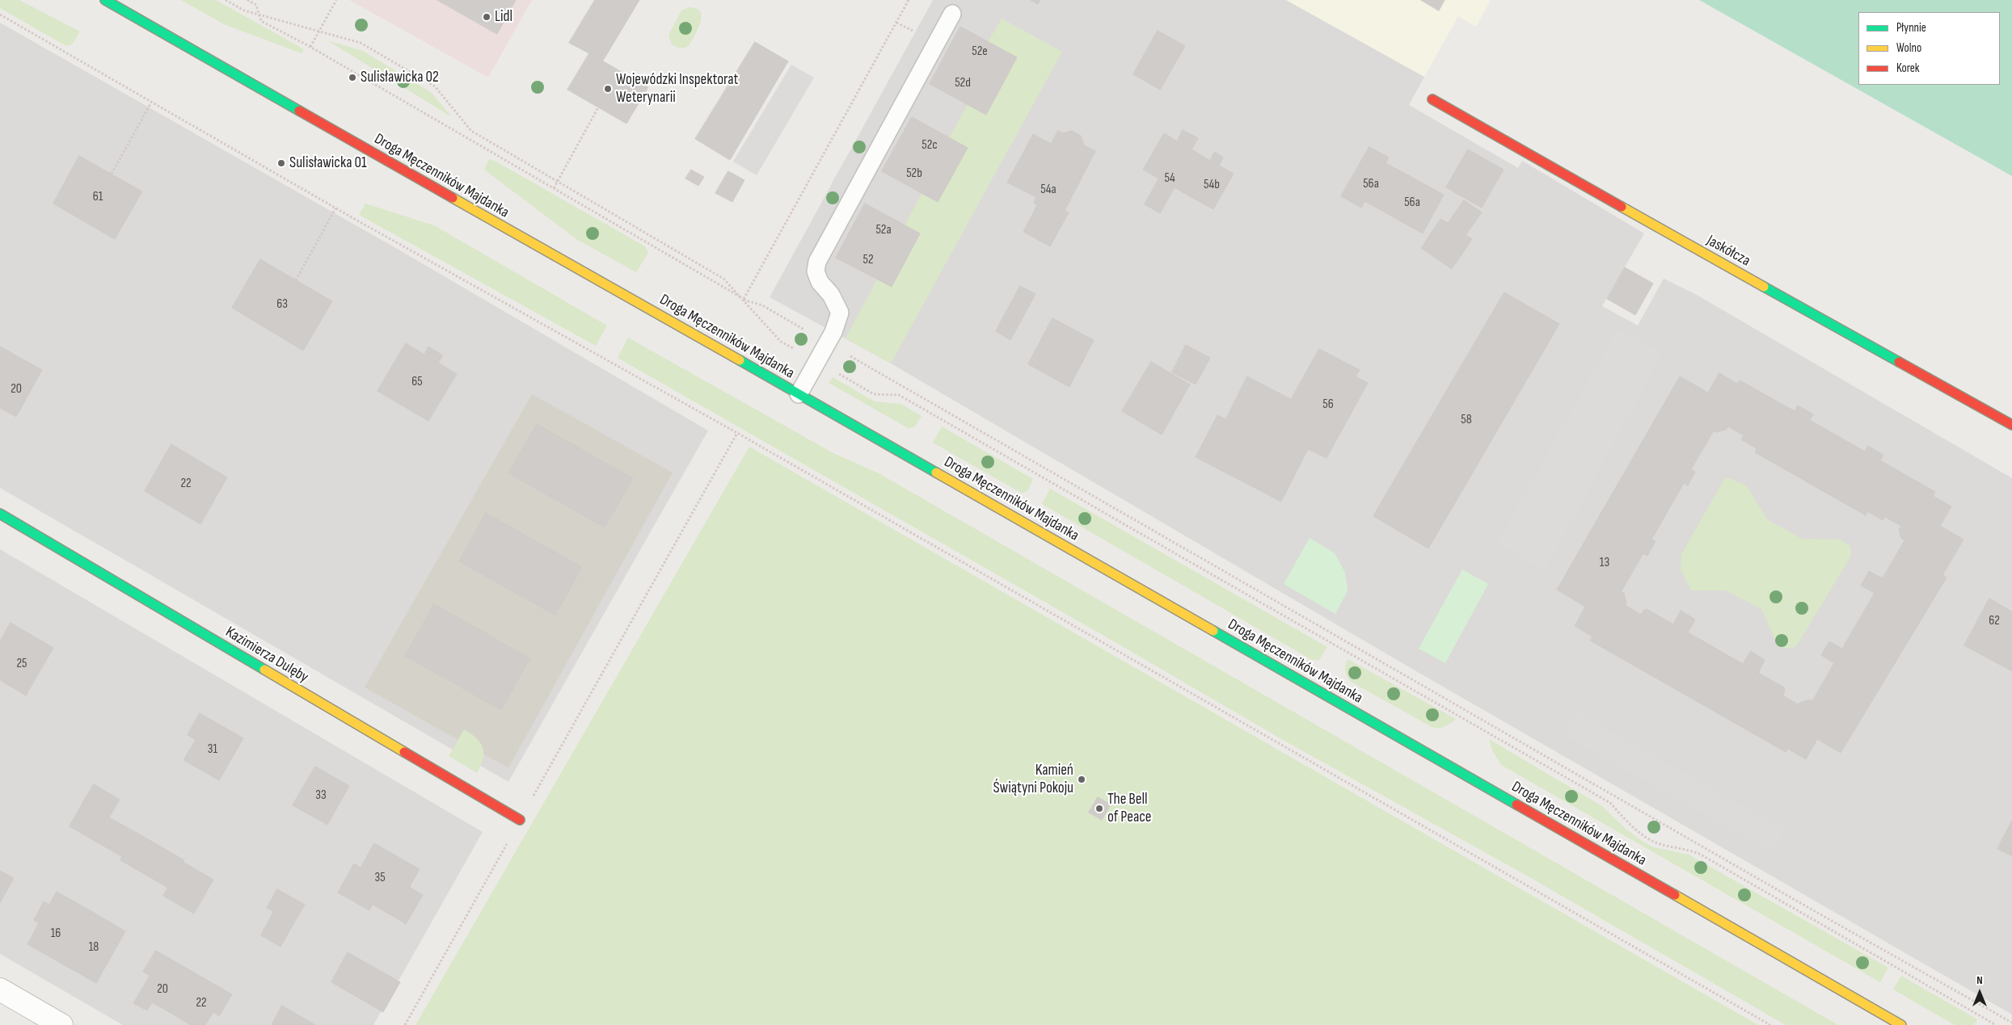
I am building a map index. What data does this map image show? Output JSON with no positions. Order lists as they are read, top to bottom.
{
  "streets": {
    "street": ["Droga Męczenników Majdanka", "Jaskółcza", "Kazimierza Dulęby"]
  },
  "places": [
    "Lidl",
    "Sulisławicka 02",
    "Wojewódzki Inspektorat Weterynarii",
    "Sulisławicka 01",
    "Kamień Świątyni Pokoju",
    "The Bell of Peace"
  ],
  "house_numbers": [
    "52e",
    "52d",
    "52c",
    "52b",
    "54",
    "56a",
    "54b",
    "54a",
    "61",
    "56a",
    "52a",
    "52",
    "63",
    "65",
    "20",
    "56",
    "58",
    "22",
    "13",
    "62",
    "25",
    "31",
    "33",
    "35",
    "16",
    "18",
    "20",
    "22"
  ],
  "legend": ["Płynnie", "Wolno", "Korek"],
  "north": "top"
}
